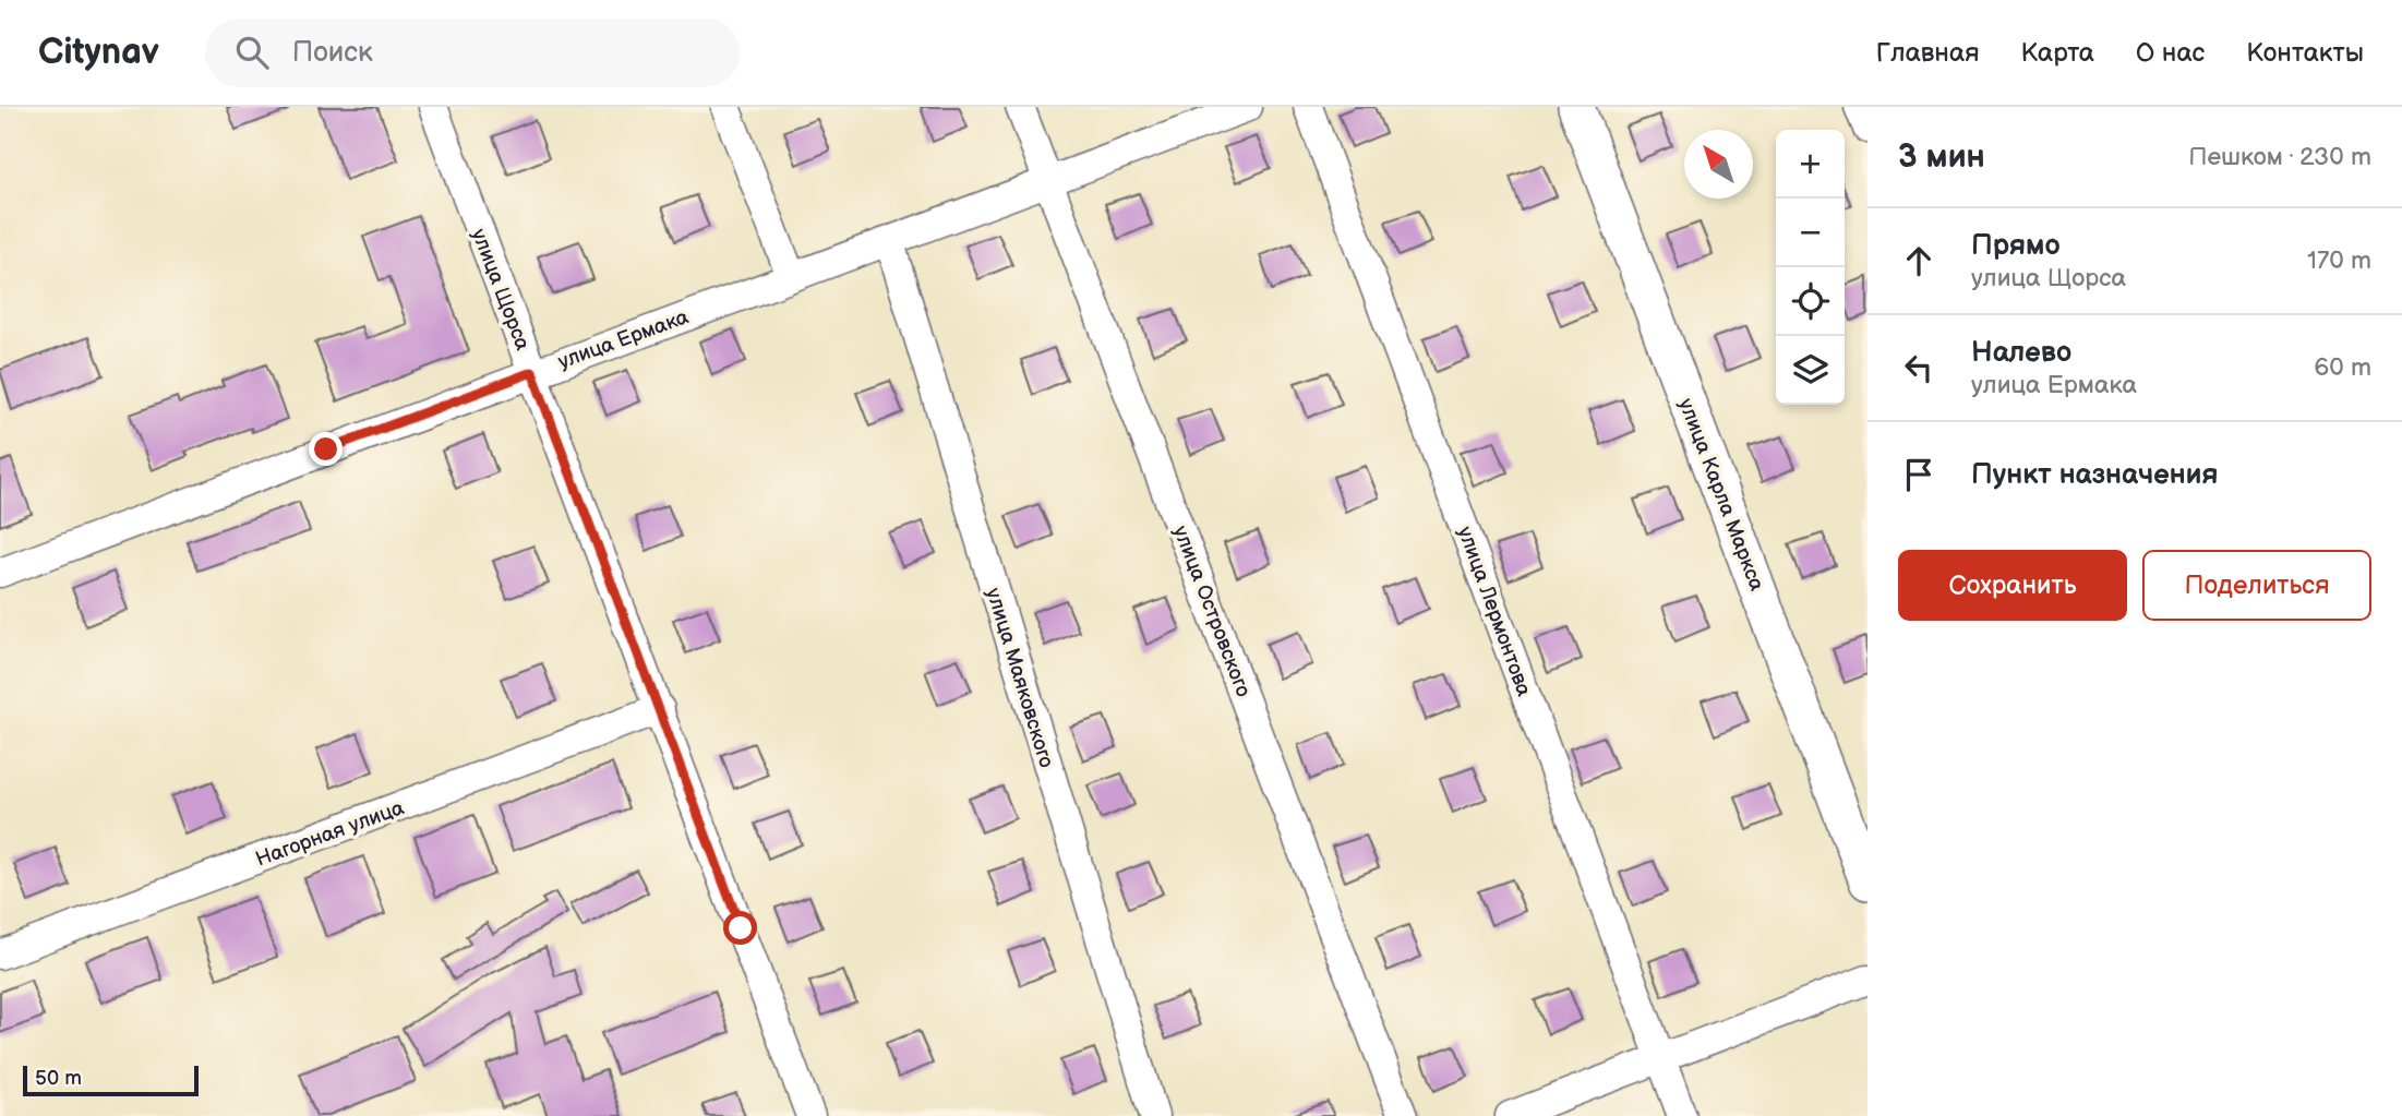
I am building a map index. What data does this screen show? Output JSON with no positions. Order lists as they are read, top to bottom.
{
  "streets": {
    "main road": ["улица Карла Маркса"],
    "street": [
      "улица Щорса",
      "улица Ермака",
      "улица Островского",
      "улица Лермонтова",
      "улица Маяковского",
      "Нагорная улица"
    ]
  },
  "crossings": [
    ["улица Щорса", "улица Ермака"],
    ["улица Щорса", "Нагорная улица"],
    ["улица Ермака", "улица Островского"],
    ["улица Ермака", "улица Маяковского"]
  ],
  "scale_bar": "50 m",
  "north": "top left",
  "page": {
    "header": "Citynav",
    "search": "Поиск",
    "nav": [
      "Главная",
      "Карта",
      "О нас",
      "Контакты"
    ],
    "heading": ["3 мин", "Пешком · 230 m"],
    "map_buttons": ["+", "−"],
    "list": [
      ["Прямо", "улица Щорса", "170 m"],
      ["Налево", "улица Ермака", "60 m"],
      "Пункт назначения"
    ],
    "buttons": ["Сохранить", "Поделиться"],
    "scale": "50 m"
  }
}
